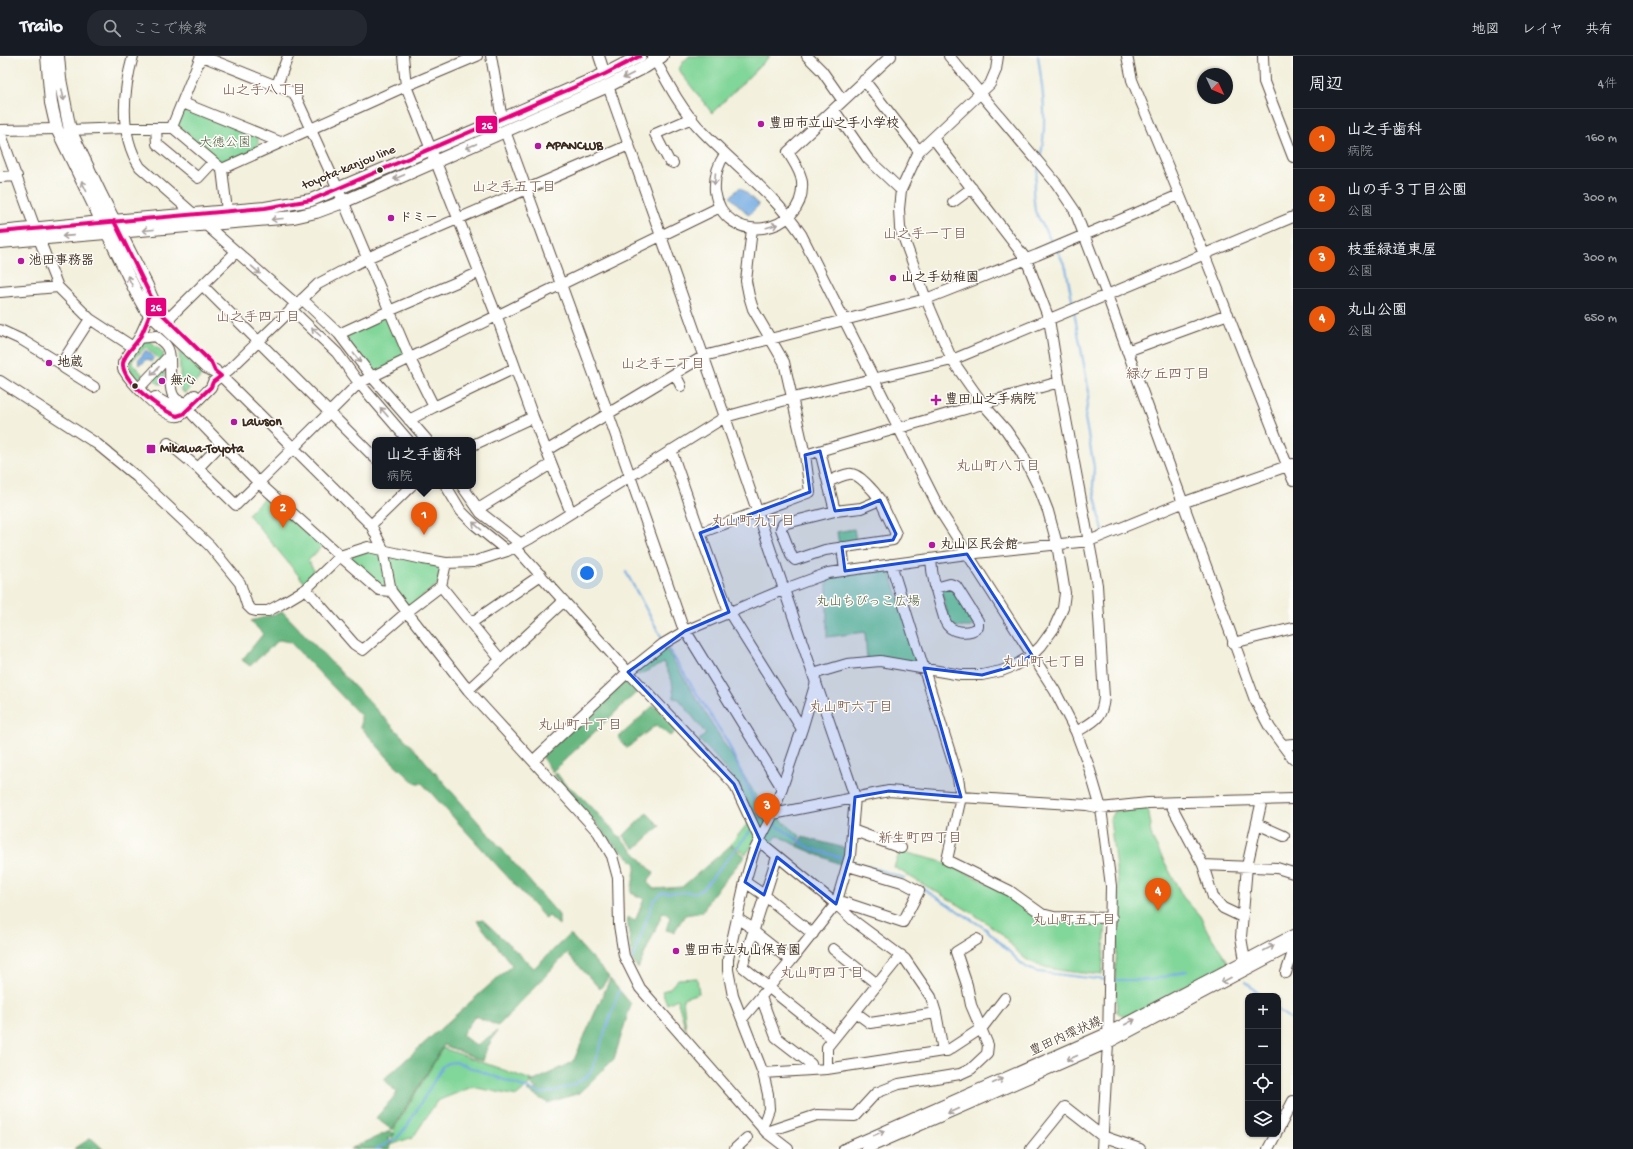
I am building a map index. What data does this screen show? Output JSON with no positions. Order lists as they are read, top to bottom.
{
  "streets": {
    "main road": ["toyota-kanjou line"],
    "street": ["豊田内環状線"]
  },
  "districts": [
    "山之手八丁目",
    "山之手五丁目",
    "山之手一丁目",
    "山之手四丁目",
    "山之手二丁目",
    "緑ケ丘四丁目",
    "丸山町八丁目",
    "丸山町九丁目",
    "丸山町七丁目",
    "丸山町六丁目",
    "丸山町十丁目",
    "新生町四丁目",
    "丸山町五丁目",
    "丸山町四丁目"
  ],
  "parks": ["大徳公園", "丸山ちびっこ広場"],
  "places": {
    "other": [
      "豊田市立山之手小学校",
      "APANCLUB",
      "ドミー",
      "池田事務器",
      "山之手幼稚園",
      "地蔵",
      "無心",
      "Lawson",
      "丸山区民会館",
      "豊田市立丸山保育園"
    ],
    "health": ["豊田山之手病院"],
    "transit": ["Mikawa-Toyota"]
  },
  "lines": ["transit line 26"],
  "north": "bottom right",
  "page": {
    "header": "Trailo",
    "search": "ここで検索",
    "nav": ["地図", "レイヤ", "共有"],
    "heading": ["周辺", "4件"],
    "list": [
      {
        "mark": "1",
        "name": "山之手歯科",
        "note": "病院",
        "value": "160 m"
      },
      {
        "mark": "2",
        "name": "山の手３丁目公園",
        "note": "公園",
        "value": "300 m"
      },
      {
        "mark": "3",
        "name": "枝垂緑道東屋",
        "note": "公園",
        "value": "300 m"
      },
      {
        "mark": "4",
        "name": "丸山公園",
        "note": "公園",
        "value": "650 m"
      }
    ],
    "popup": ["山之手歯科", "病院"],
    "pins": [
      "2",
      "1",
      "3",
      "4"
    ],
    "map_buttons": ["+", "−"]
  }
}
